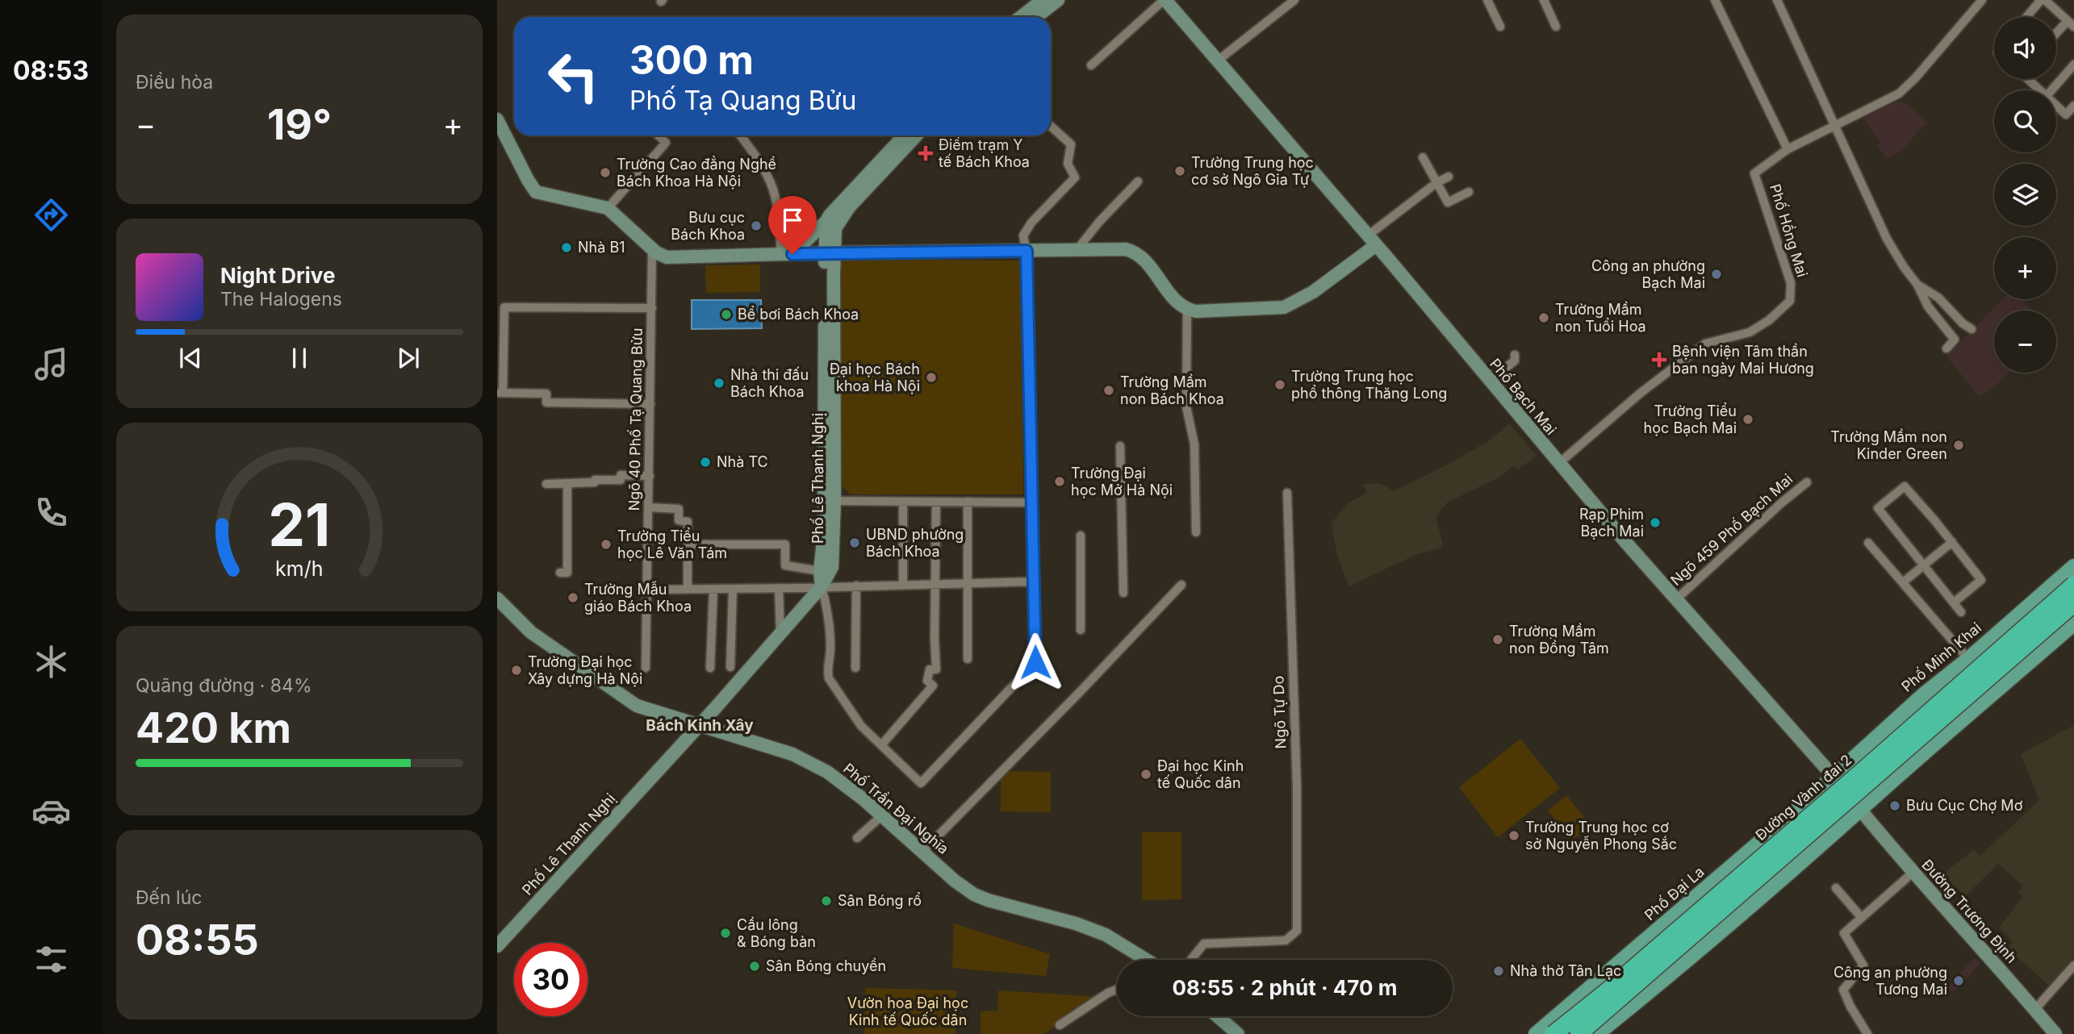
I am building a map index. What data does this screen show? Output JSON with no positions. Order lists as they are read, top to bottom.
{
  "streets": {
    "highway": ["Đường Vành đai 2"],
    "main road": [
      "Phố Bạch Mai",
      "Phố Lê Thanh Nghị",
      "Phố Minh Khai",
      "Phố Trần Đại Nghĩa",
      "Phố Đại La",
      "Đường Trương Định"
    ],
    "street": [
      "Phố Hồng Mai",
      "Ngõ 40 Phố Tạ Quang Bửu",
      "Ngõ 459 Phố Bạch Mai",
      "Ngõ Tự Do"
    ]
  },
  "crossings": [
    ["Phố Hồng Mai", "Phố Bạch Mai"],
    ["Phố Bạch Mai", "Ngõ 459 Phố Bạch Mai"],
    ["Phố Bạch Mai", "Phố Minh Khai"],
    ["Phố Bạch Mai", "Phố Đại La"],
    ["Phố Bạch Mai", "Đường Trương Định"],
    ["Phố Lê Thanh Nghị", "Phố Trần Đại Nghĩa"],
    ["Phố Minh Khai", "Phố Đại La"]
  ],
  "districts": ["Bách Kinh Xây"],
  "parks": ["Vườn hoa Đại học Kinh tế Quốc dân"],
  "places": {
    "health": ["Điểm trạm Y tế Bách Khoa", "Bệnh viện Tâm thần ban ngày Mai Hương"],
    "other": [
      "Trường Trung học cơ sở Ngô Gia Tự",
      "Trường Cao đẳng Nghề Bách Khoa Hà Nội",
      "Bưu cục Bách Khoa",
      "Nhà B1",
      "Công an phường Bạch Mai",
      "Bể bơi Bách Khoa",
      "Trường Mầm non Tuổi Hoa",
      "Đại học Bách khoa Hà Nội",
      "Nhà thi đấu Bách Khoa",
      "Trường Trung học phổ thông Thăng Long",
      "Trường Mầm non Bách Khoa",
      "Trường Tiểu học Bạch Mai",
      "Trường Mầm non Kinder Green",
      "Nhà TC",
      "Trường Đại học Mở Hà Nội",
      "Rạp Phim Bạch Mai",
      "UBND phường Bách Khoa",
      "Trường Tiểu học Lê Văn Tám",
      "Trường Mẫu giáo Bách Khoa",
      "Trường Mầm non Đồng Tâm",
      "Trường Đại học Xây dựng Hà Nội",
      "Đại học Kinh tế Quốc dân",
      "Bưu Cục Chợ Mơ",
      "Trường Trung học cơ sở Nguyễn Phong Sắc",
      "Sân Bóng rổ",
      "Cầu lông & Bóng bàn",
      "Sân Bóng chuyền",
      "Nhà thờ Tân Lạc",
      "Công an phường Tương Mai"
    ]
  },
  "page": {
    "tabs": "08:53",
    "tile": [
      "Điều hòa",
      ["Quãng đường · 84%", "420 km"],
      ["Đến lúc", "08:55"]
    ],
    "map_buttons": ["+", "−"],
    "turn": ["300 m", "Phố Tạ Quang Bửu"],
    "heat": ["−", "19°", "+"],
    "song": ["Night Drive", "The Halogens"],
    "limit": "30",
    "trip": "08:55 · 2 phút · 470 m",
    "gauge": ["21", "km/h"]
  }
}
